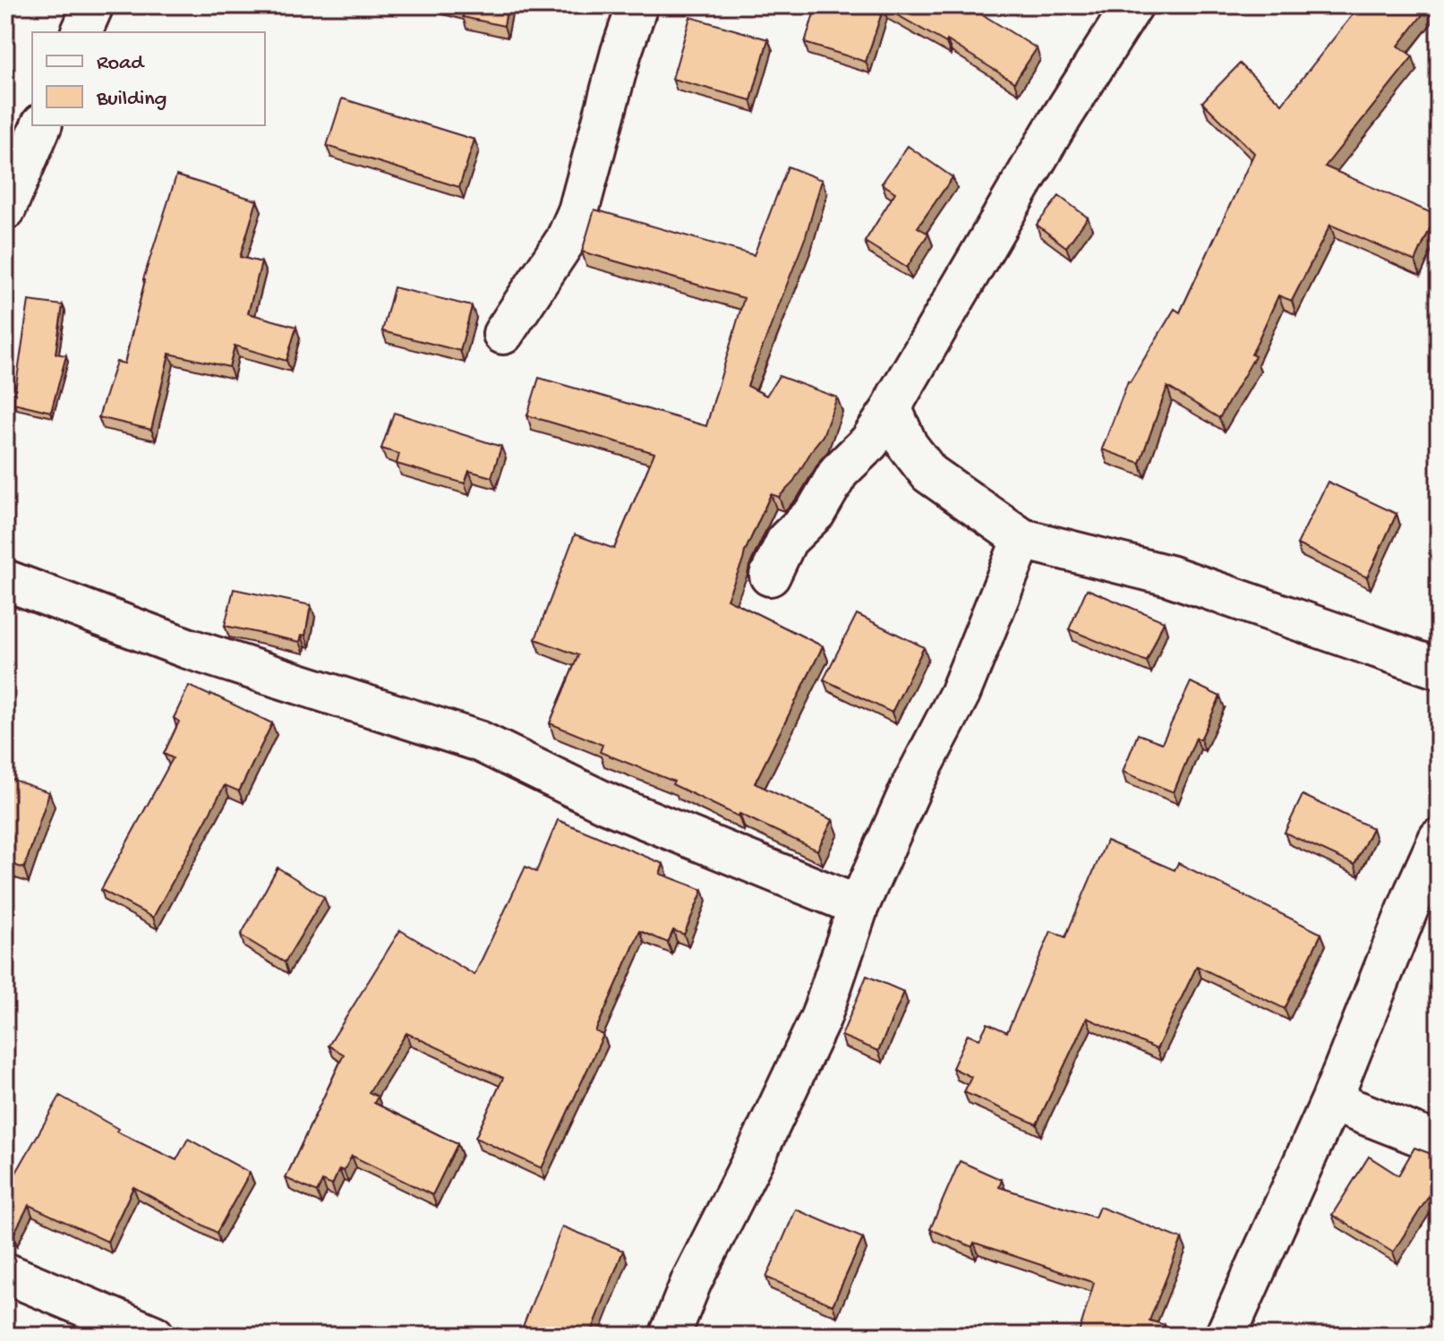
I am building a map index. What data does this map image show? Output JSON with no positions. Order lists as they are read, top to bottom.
{
  "legend": ["Road", "Building"]
}
